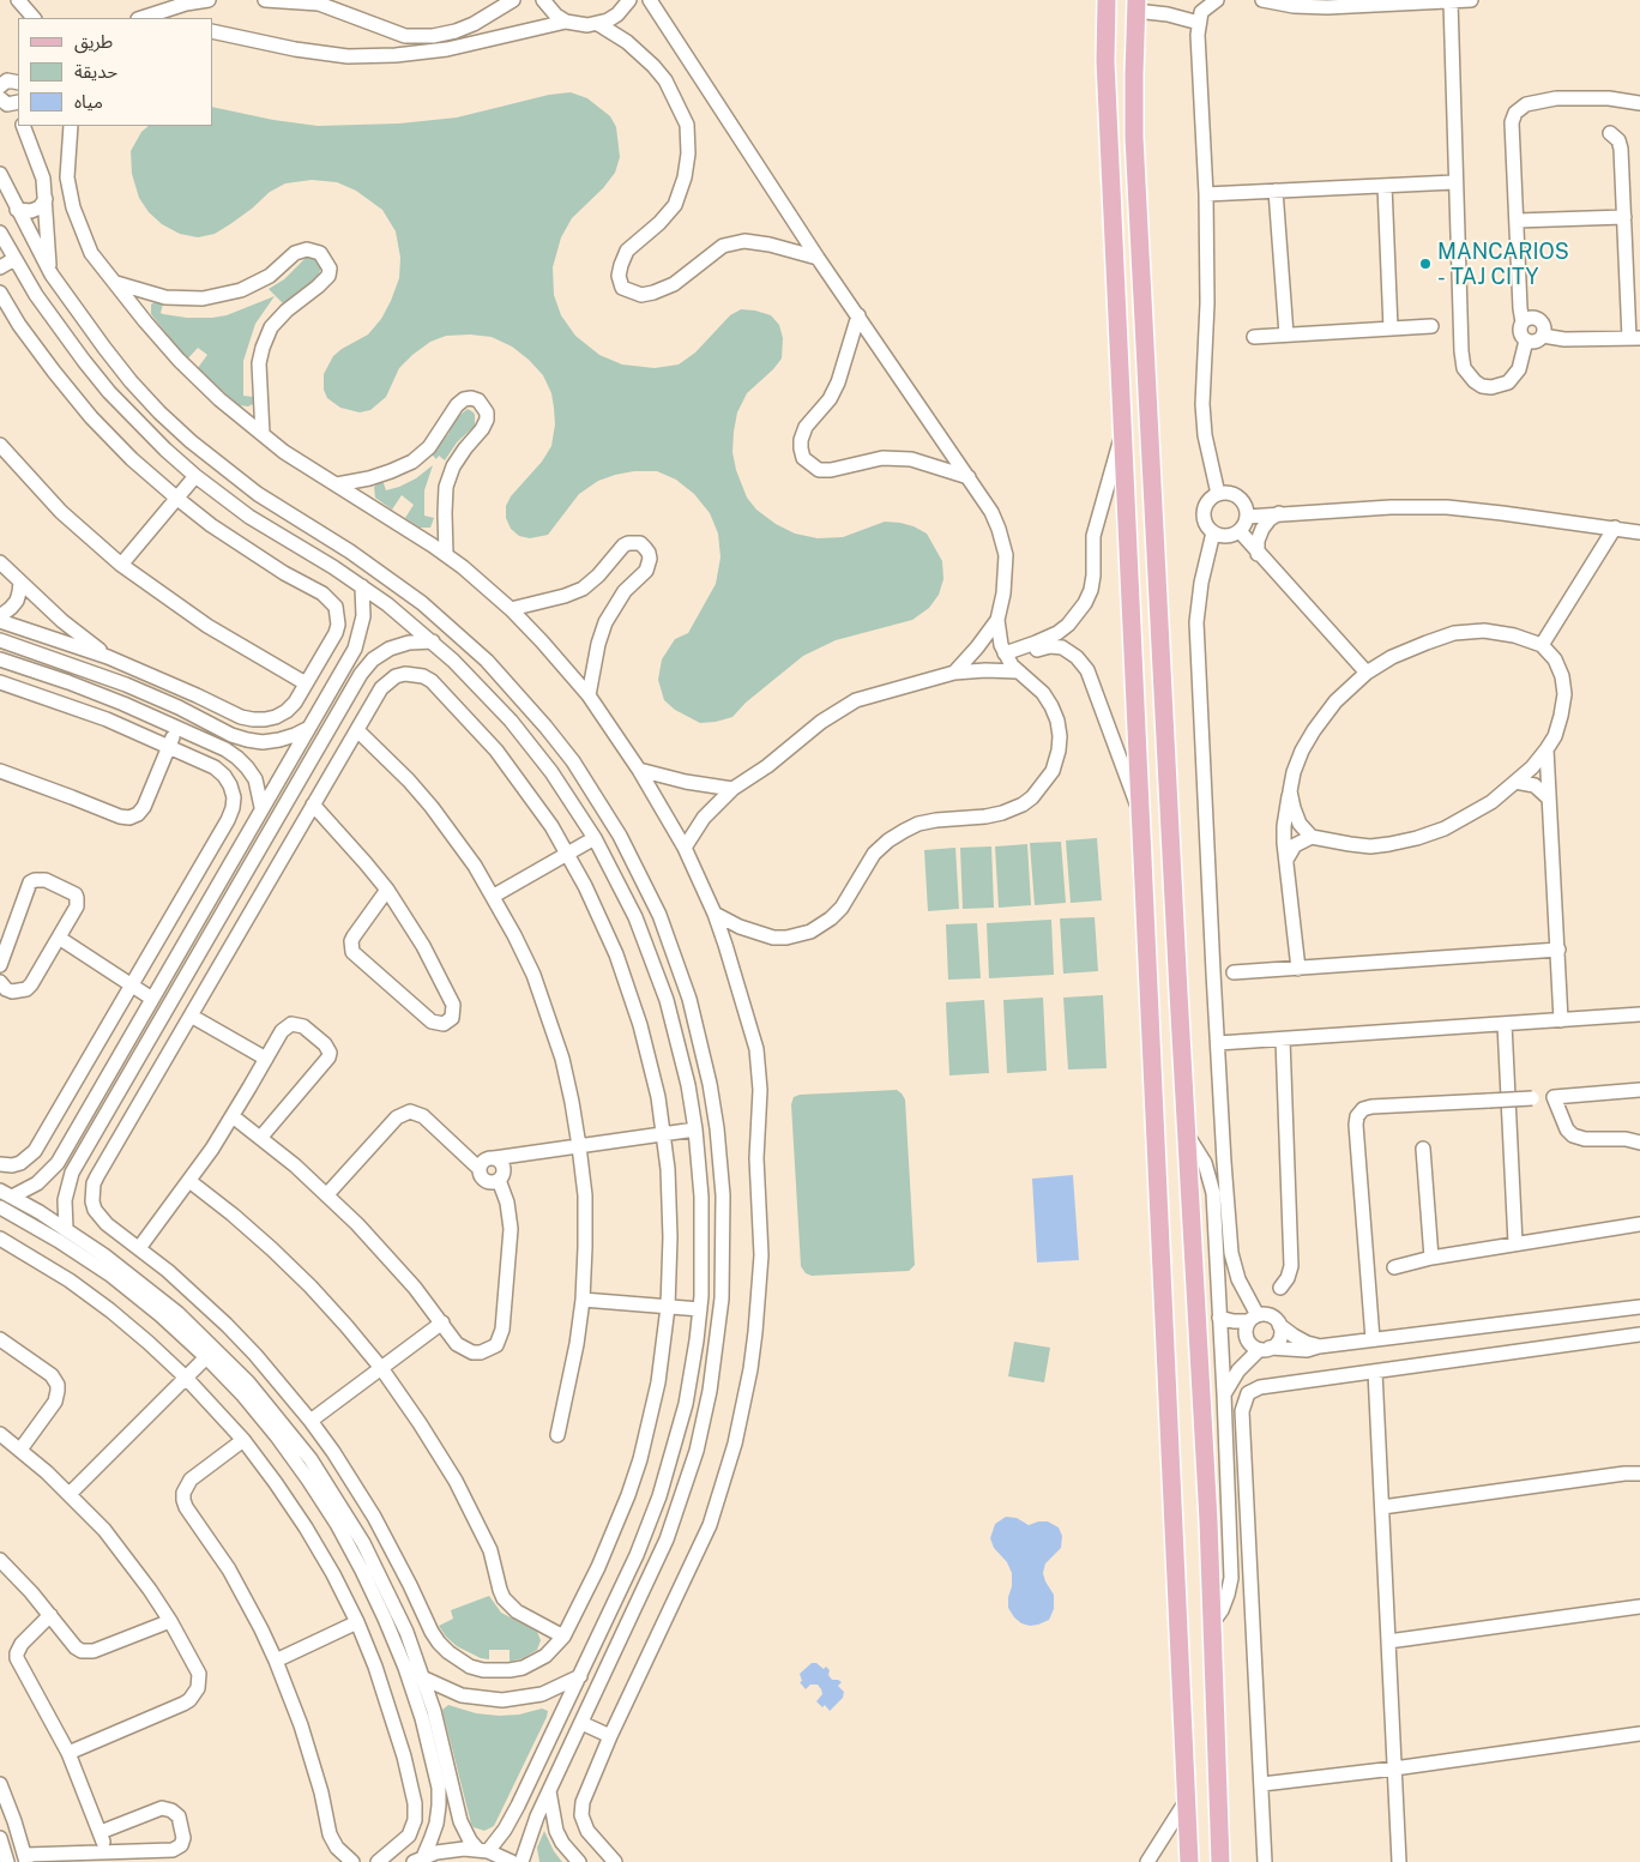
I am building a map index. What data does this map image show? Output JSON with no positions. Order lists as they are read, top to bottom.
{
  "places": ["MANCARIOS - TAJ CITY"],
  "legend": ["طريق", "حديقة", "مياه"]
}
